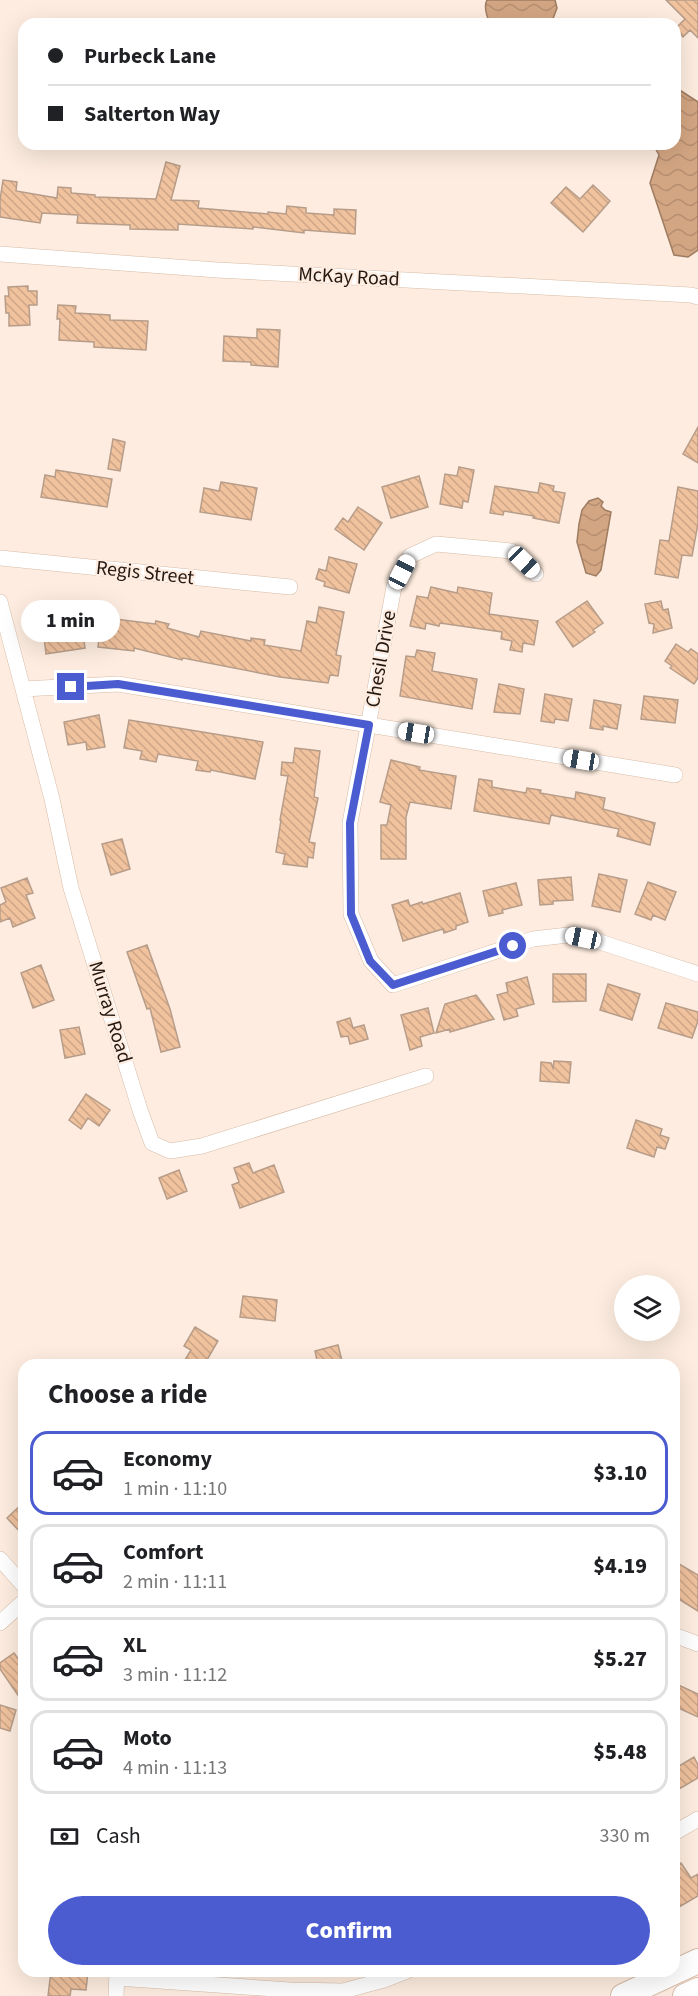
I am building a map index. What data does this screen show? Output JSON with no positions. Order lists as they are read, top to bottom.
{
  "streets": {
    "street": [
      "McKay Road",
      "Regis Street",
      "Chesil Drive",
      "Murray Road"
    ]
  },
  "page": {
    "banner": ["Purbeck Lane", "Salterton Way"],
    "bubble": "1 min",
    "heading": "Choose a ride",
    "list": [
      {
        "name": "Economy",
        "note": "1 min · 11:10",
        "value": "$3.10"
      },
      {
        "name": "Comfort",
        "note": "2 min · 11:11",
        "value": "$4.19"
      },
      {
        "name": "XL",
        "note": "3 min · 11:12",
        "value": "$5.27"
      },
      {
        "name": "Moto",
        "note": "4 min · 11:13",
        "value": "$5.48"
      }
    ],
    "pay": ["Cash", "330 m"],
    "buttons": "Confirm"
  }
}
